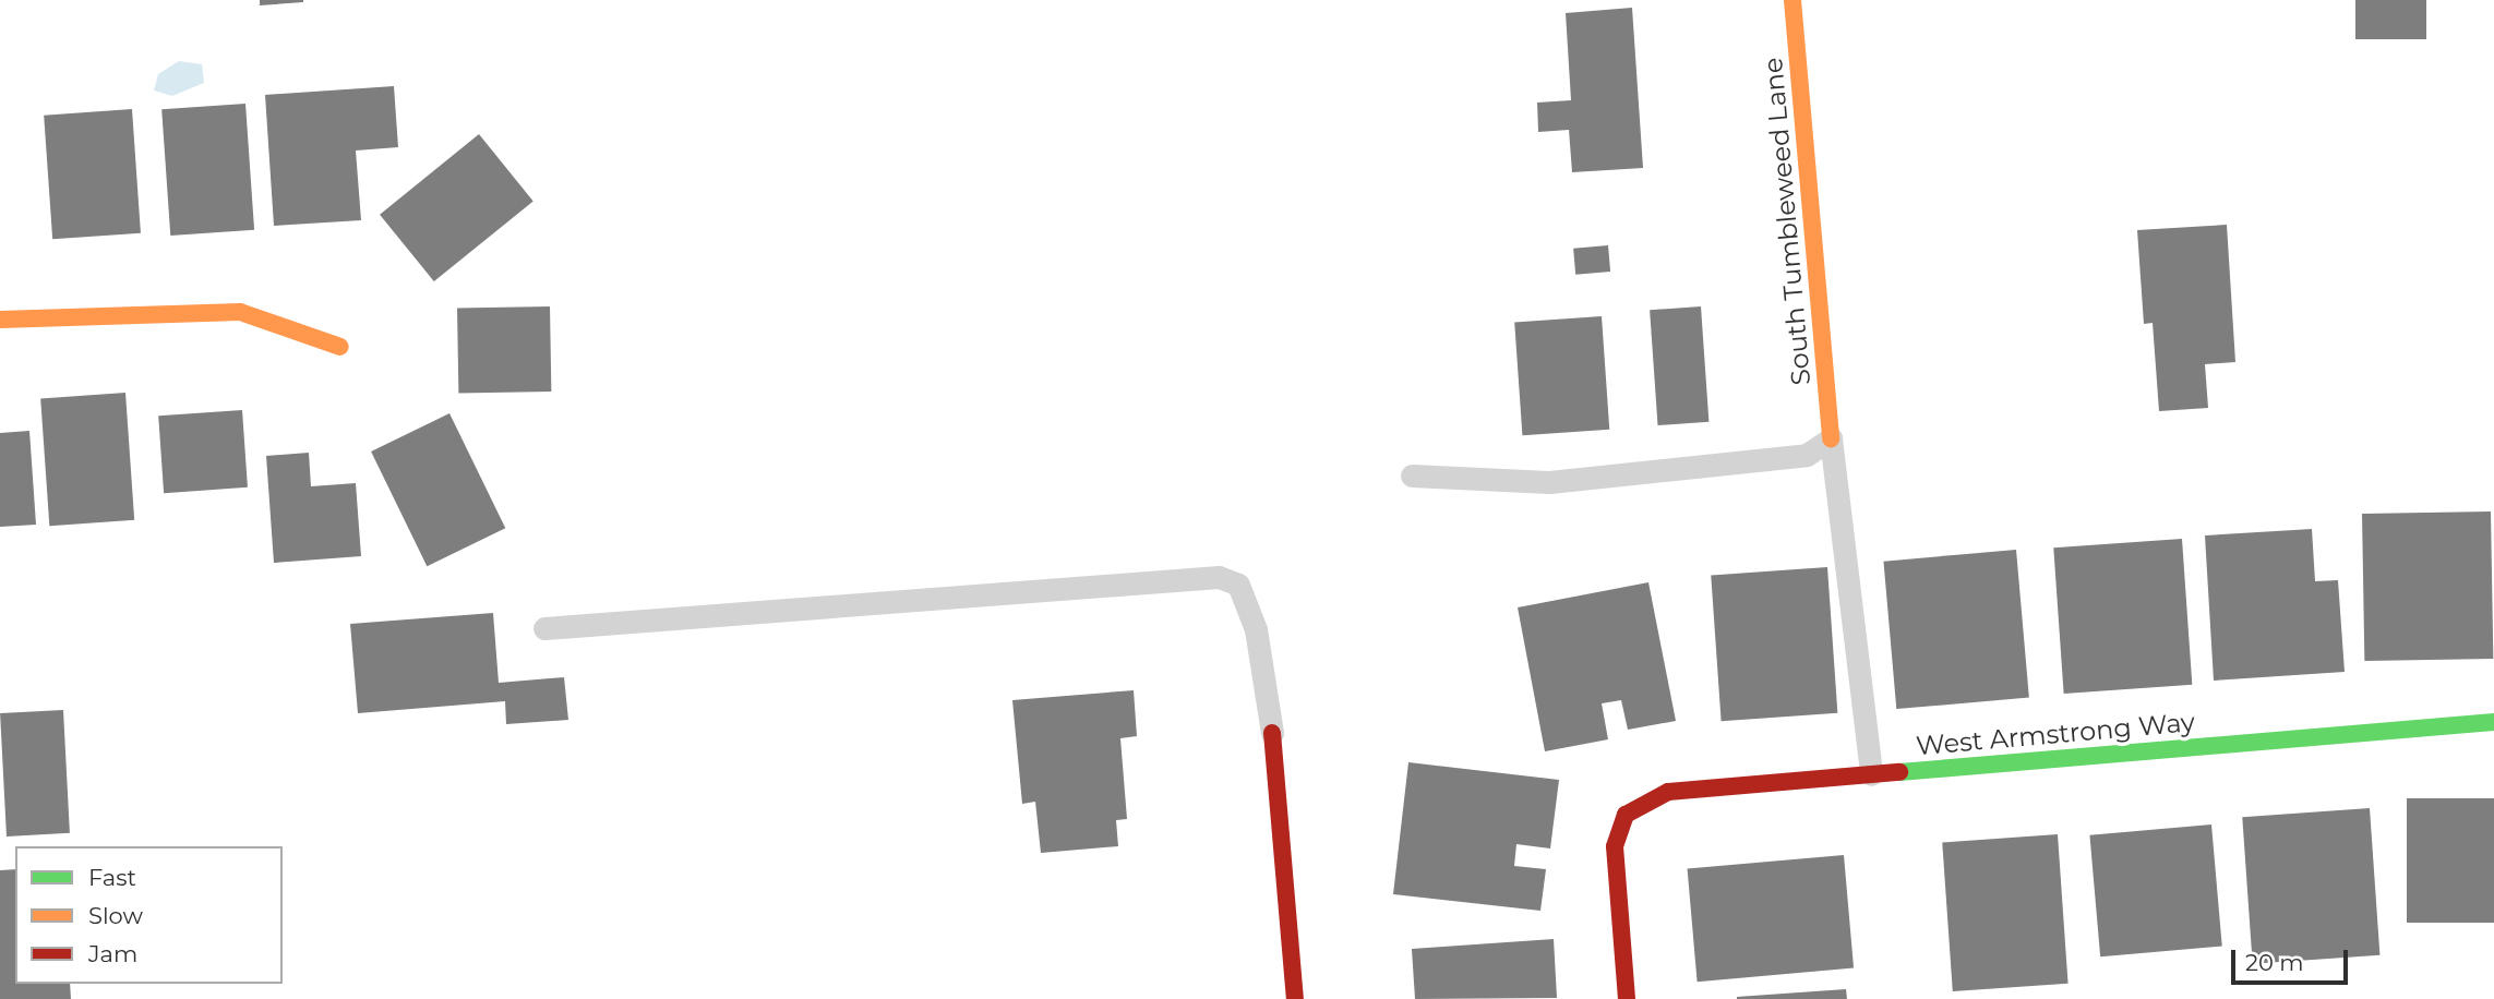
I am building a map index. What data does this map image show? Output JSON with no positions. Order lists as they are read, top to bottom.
{
  "streets": {
    "street": ["South Tumbleweed Lane", "West Armstrong Way"]
  },
  "legend": ["Fast", "Slow", "Jam"],
  "scale_bar": "20 m"
}
